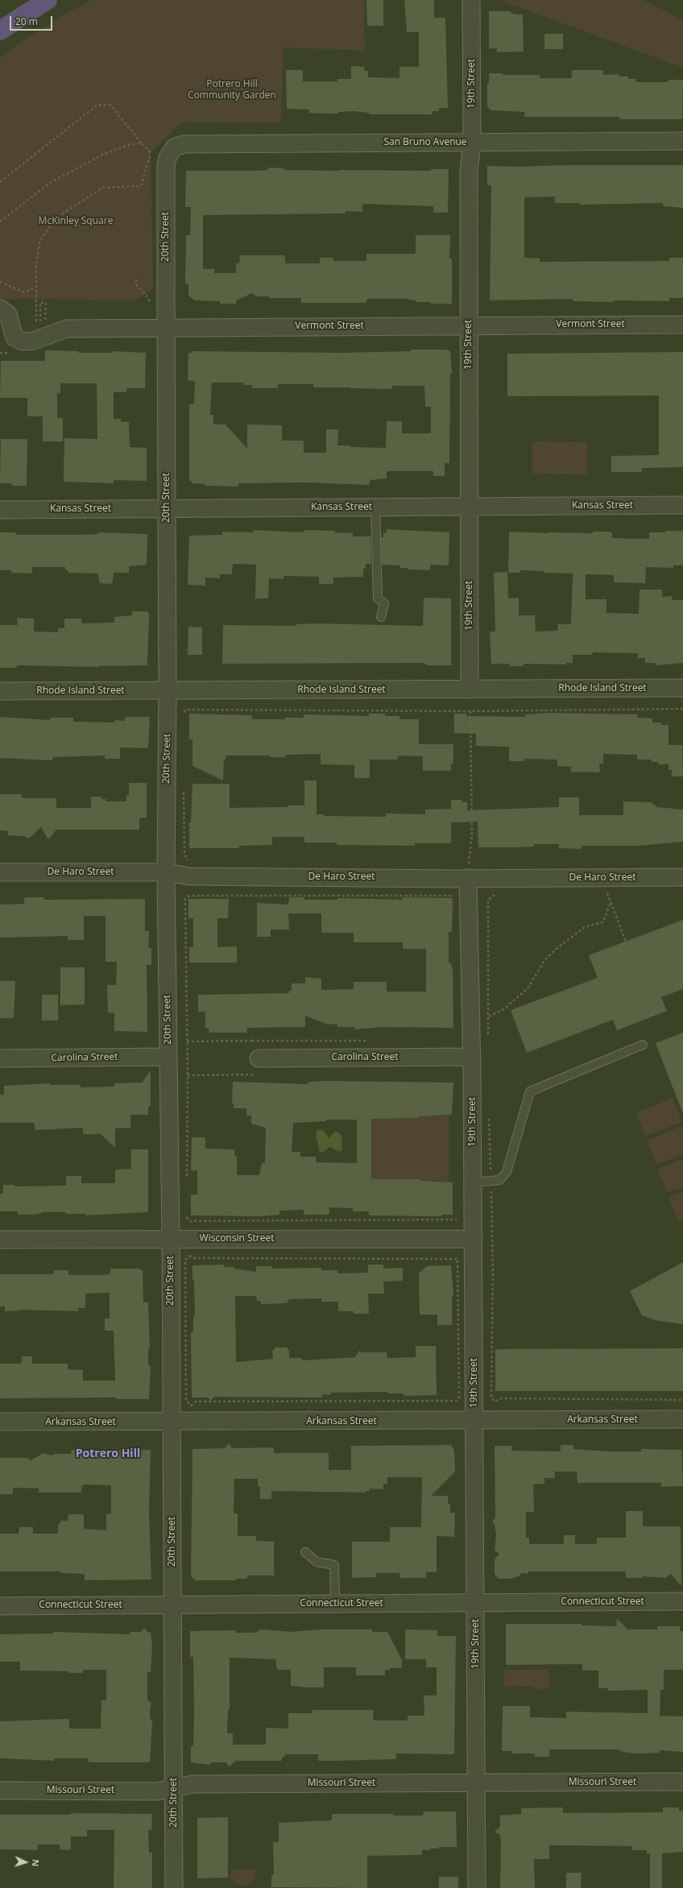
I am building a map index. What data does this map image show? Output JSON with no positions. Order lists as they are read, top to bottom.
{
  "streets": {
    "street": [
      "19th Street",
      "San Bruno Avenue",
      "20th Street",
      "Vermont Street",
      "Kansas Street",
      "Rhode Island Street",
      "De Haro Street",
      "Carolina Street",
      "Wisconsin Street",
      "Arkansas Street",
      "Connecticut Street",
      "Missouri Street"
    ]
  },
  "crossings": [
    ["19th Street", "San Bruno Avenue"],
    ["19th Street", "Vermont Street"],
    ["19th Street", "Kansas Street"],
    ["19th Street", "Rhode Island Street"],
    ["19th Street", "De Haro Street"],
    ["19th Street", "Carolina Street"],
    ["19th Street", "Wisconsin Street"],
    ["19th Street", "Arkansas Street"],
    ["19th Street", "Connecticut Street"],
    ["19th Street", "Missouri Street"],
    ["San Bruno Avenue", "20th Street"],
    ["20th Street", "Vermont Street"],
    ["20th Street", "Kansas Street"],
    ["20th Street", "Rhode Island Street"],
    ["20th Street", "De Haro Street"],
    ["20th Street", "Carolina Street"],
    ["20th Street", "Wisconsin Street"],
    ["20th Street", "Arkansas Street"],
    ["20th Street", "Connecticut Street"],
    ["20th Street", "Missouri Street"]
  ],
  "districts": ["Potrero Hill"],
  "parks": ["Potrero Hill Community Garden", "McKinley Square"],
  "scale_bar": "20 m",
  "north": "right"
}
